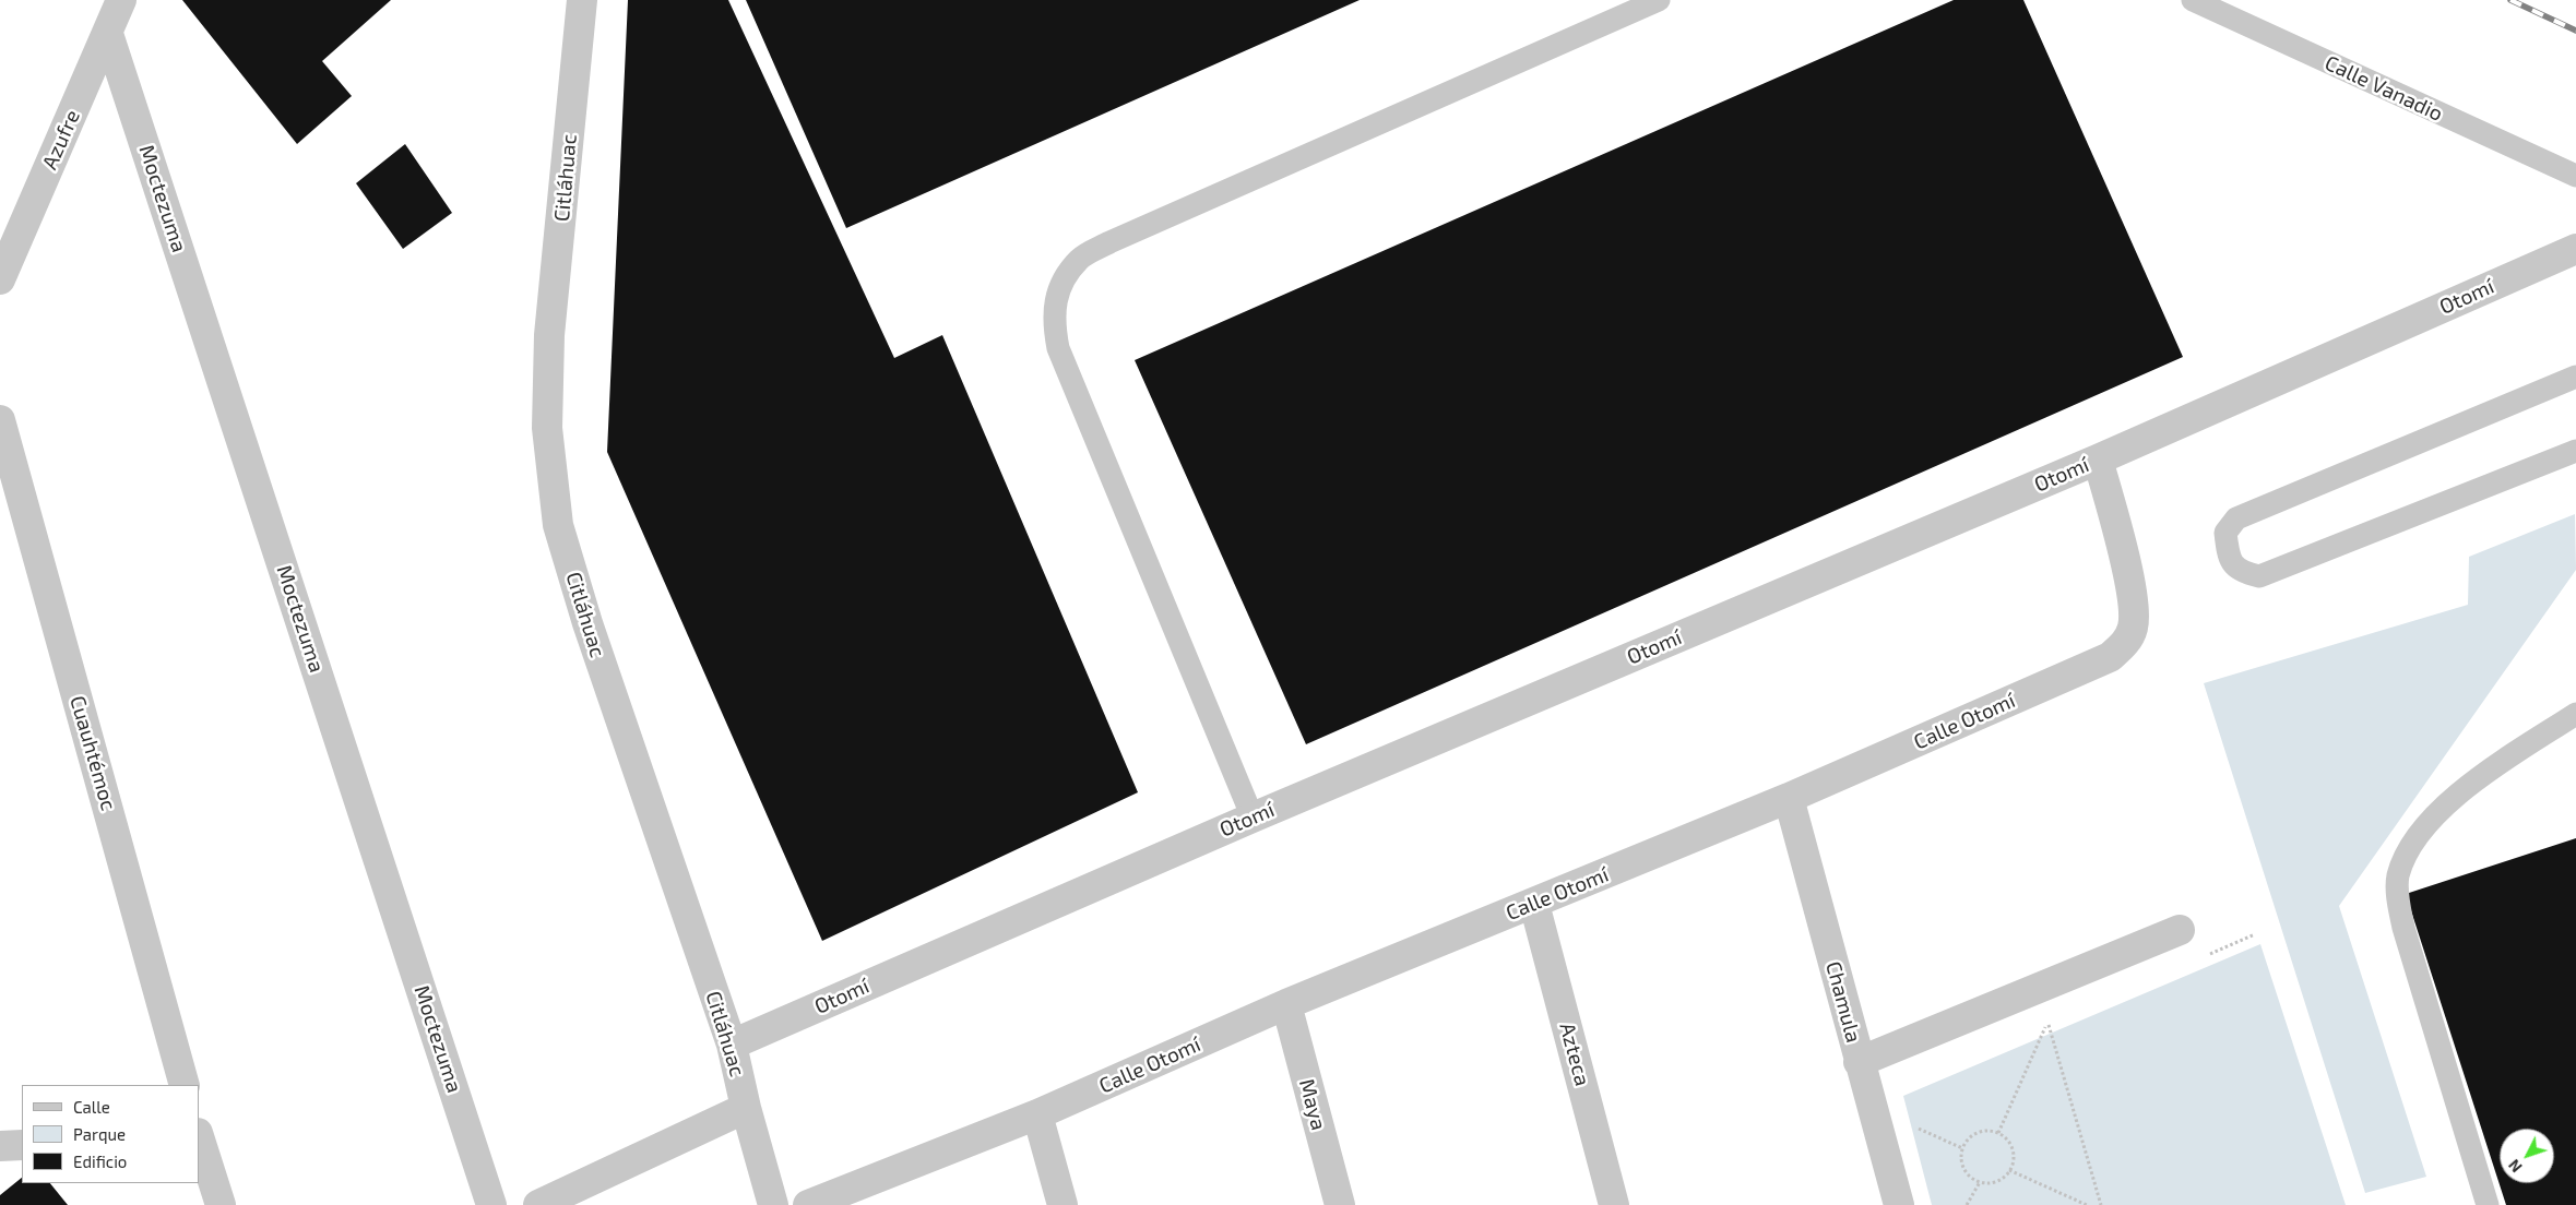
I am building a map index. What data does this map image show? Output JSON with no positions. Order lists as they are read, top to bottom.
{
  "streets": {
    "street": [
      "Azufre",
      "Citláhuac",
      "Moctezuma",
      "Otomí",
      "Calle Otomí",
      "Cuauhtémoc",
      "Chamula",
      "Azteca",
      "Maya"
    ],
    "lane": ["Calle Vanadio"]
  },
  "crossings": [
    ["Azufre", "Moctezuma"],
    ["Citláhuac", "Otomí"],
    ["Otomí", "Calle Otomí"],
    ["Calle Otomí", "Chamula"],
    ["Calle Otomí", "Azteca"],
    ["Calle Otomí", "Maya"]
  ],
  "legend": ["Calle", "Parque", "Edificio"],
  "north": "bottom left"
}
